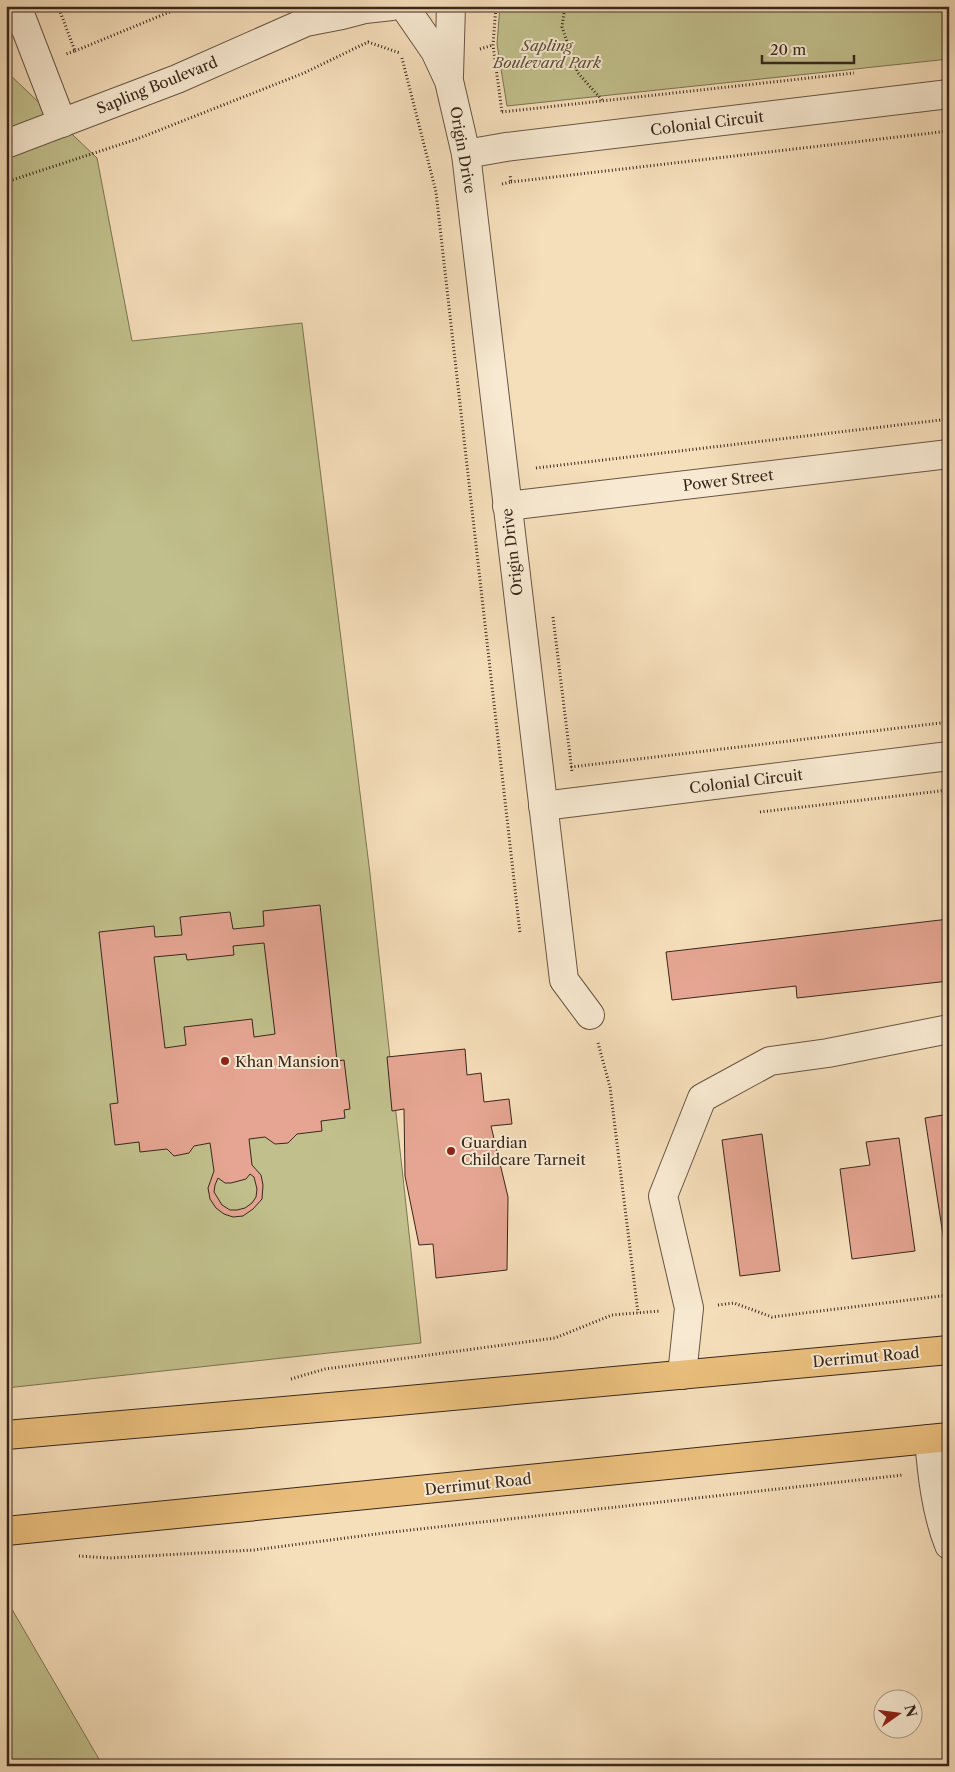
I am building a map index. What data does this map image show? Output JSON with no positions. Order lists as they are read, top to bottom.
{
  "streets": {
    "main road": ["Derrimut Road"],
    "street": [
      "Sapling Boulevard",
      "Colonial Circuit",
      "Origin Drive",
      "Power Street"
    ]
  },
  "crossings": [
    ["Sapling Boulevard", "Origin Drive"],
    ["Colonial Circuit", "Origin Drive"],
    ["Origin Drive", "Power Street"]
  ],
  "parks": ["Sapling Boulevard Park"],
  "places": ["Khan Mansion", "Guardian Childcare Tarneit"],
  "scale_bar": "20 m",
  "north": "right"
}
